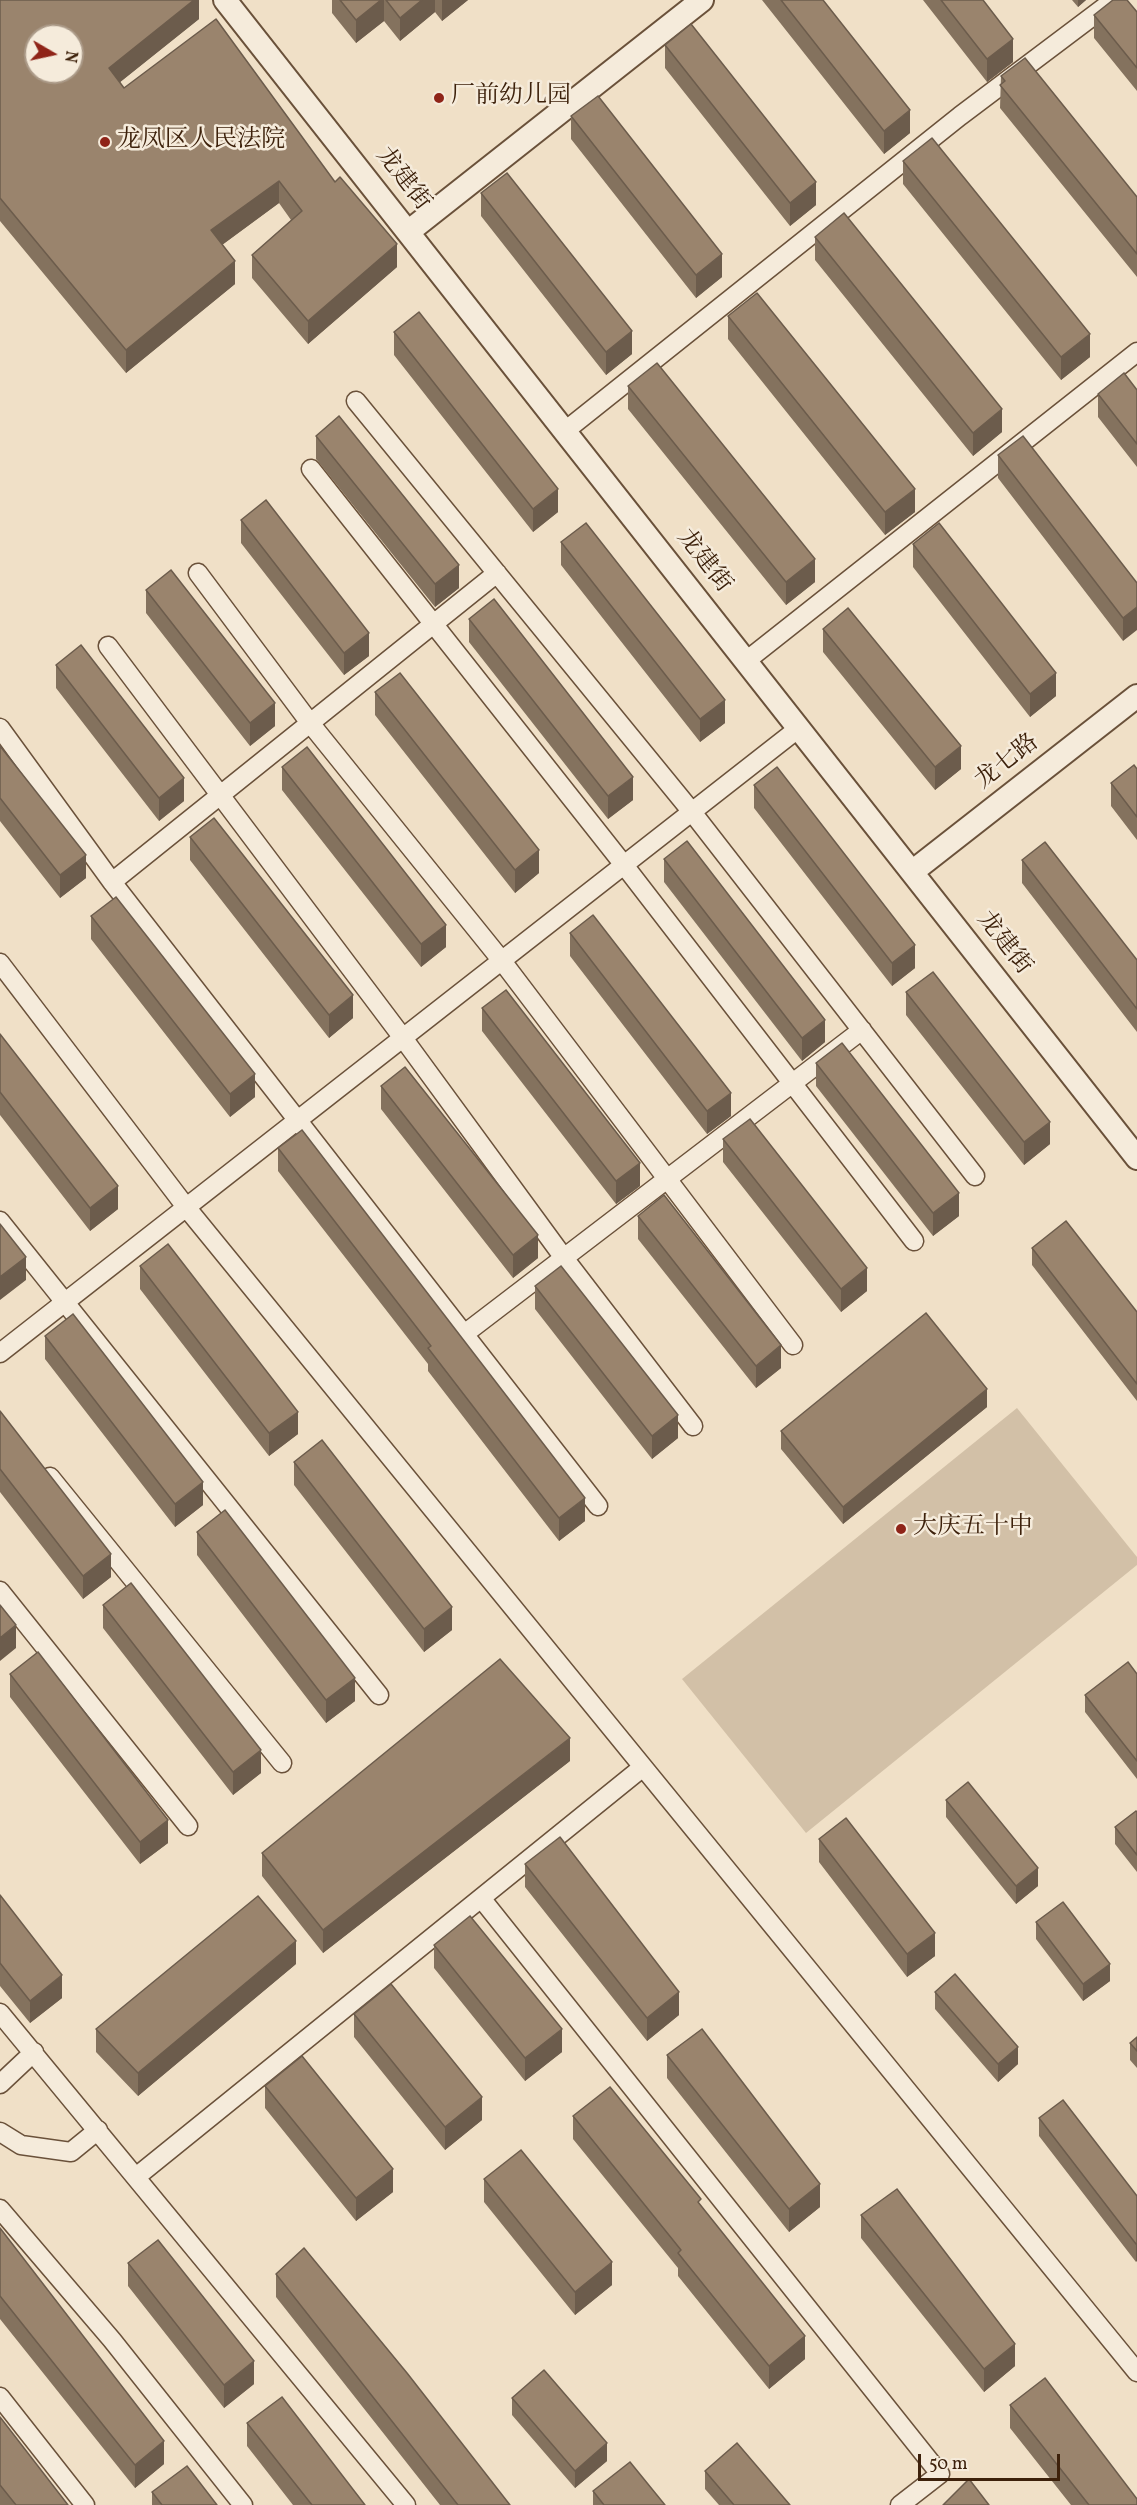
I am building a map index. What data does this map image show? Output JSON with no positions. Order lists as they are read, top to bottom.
{
  "streets": {
    "street": ["龙建街", "龙七路"]
  },
  "crossings": [
    ["龙建街", "龙七路"]
  ],
  "places": ["厂前幼儿园", "龙凤区人民法院", "大庆五十中"],
  "scale_bar": "50 m",
  "north": "right"
}
